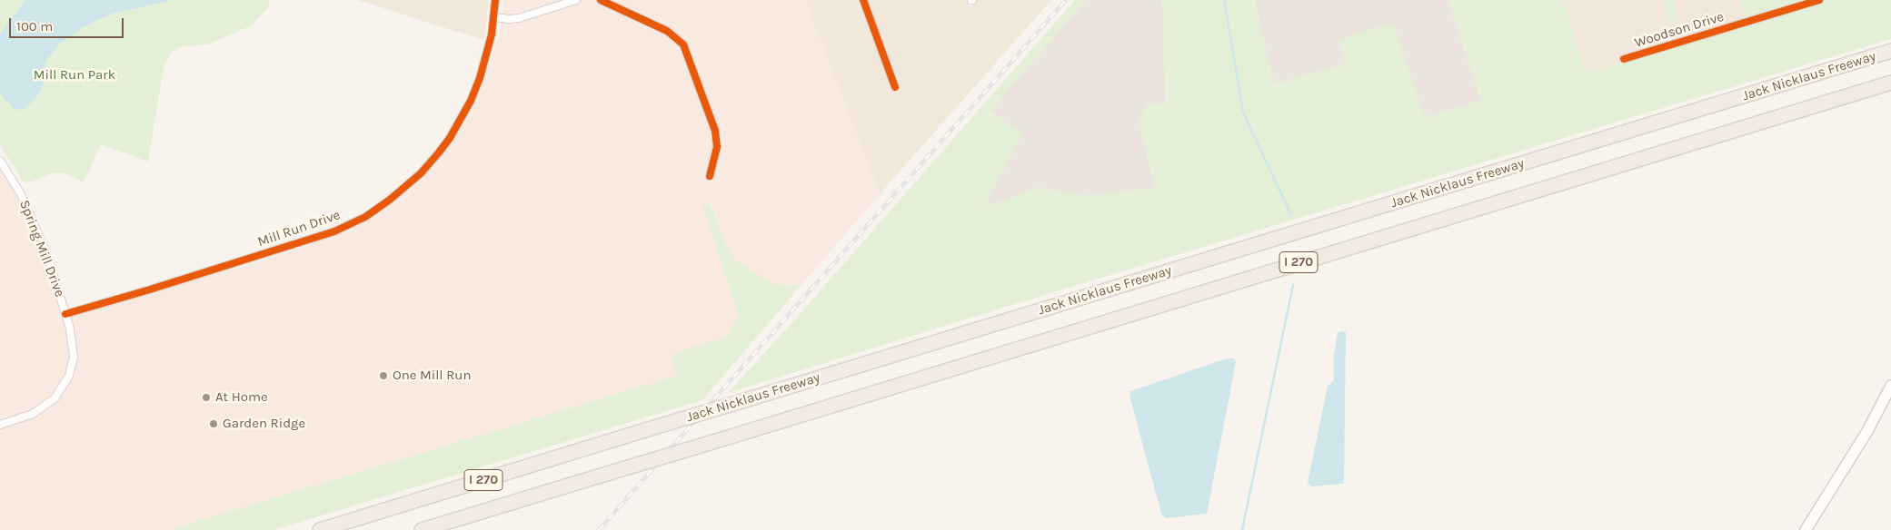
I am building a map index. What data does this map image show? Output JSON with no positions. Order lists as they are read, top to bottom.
{
  "streets": {
    "highway": ["Jack Nicklaus Freeway", "I 270"],
    "street": ["Woodson Drive", "Mill Run Drive", "Spring Mill Drive"]
  },
  "crossings": [
    ["Mill Run Drive", "Spring Mill Drive"]
  ],
  "parks": ["Mill Run Park"],
  "places": ["One Mill Run", "At Home", "Garden Ridge"],
  "scale_bar": "100 m"
}
